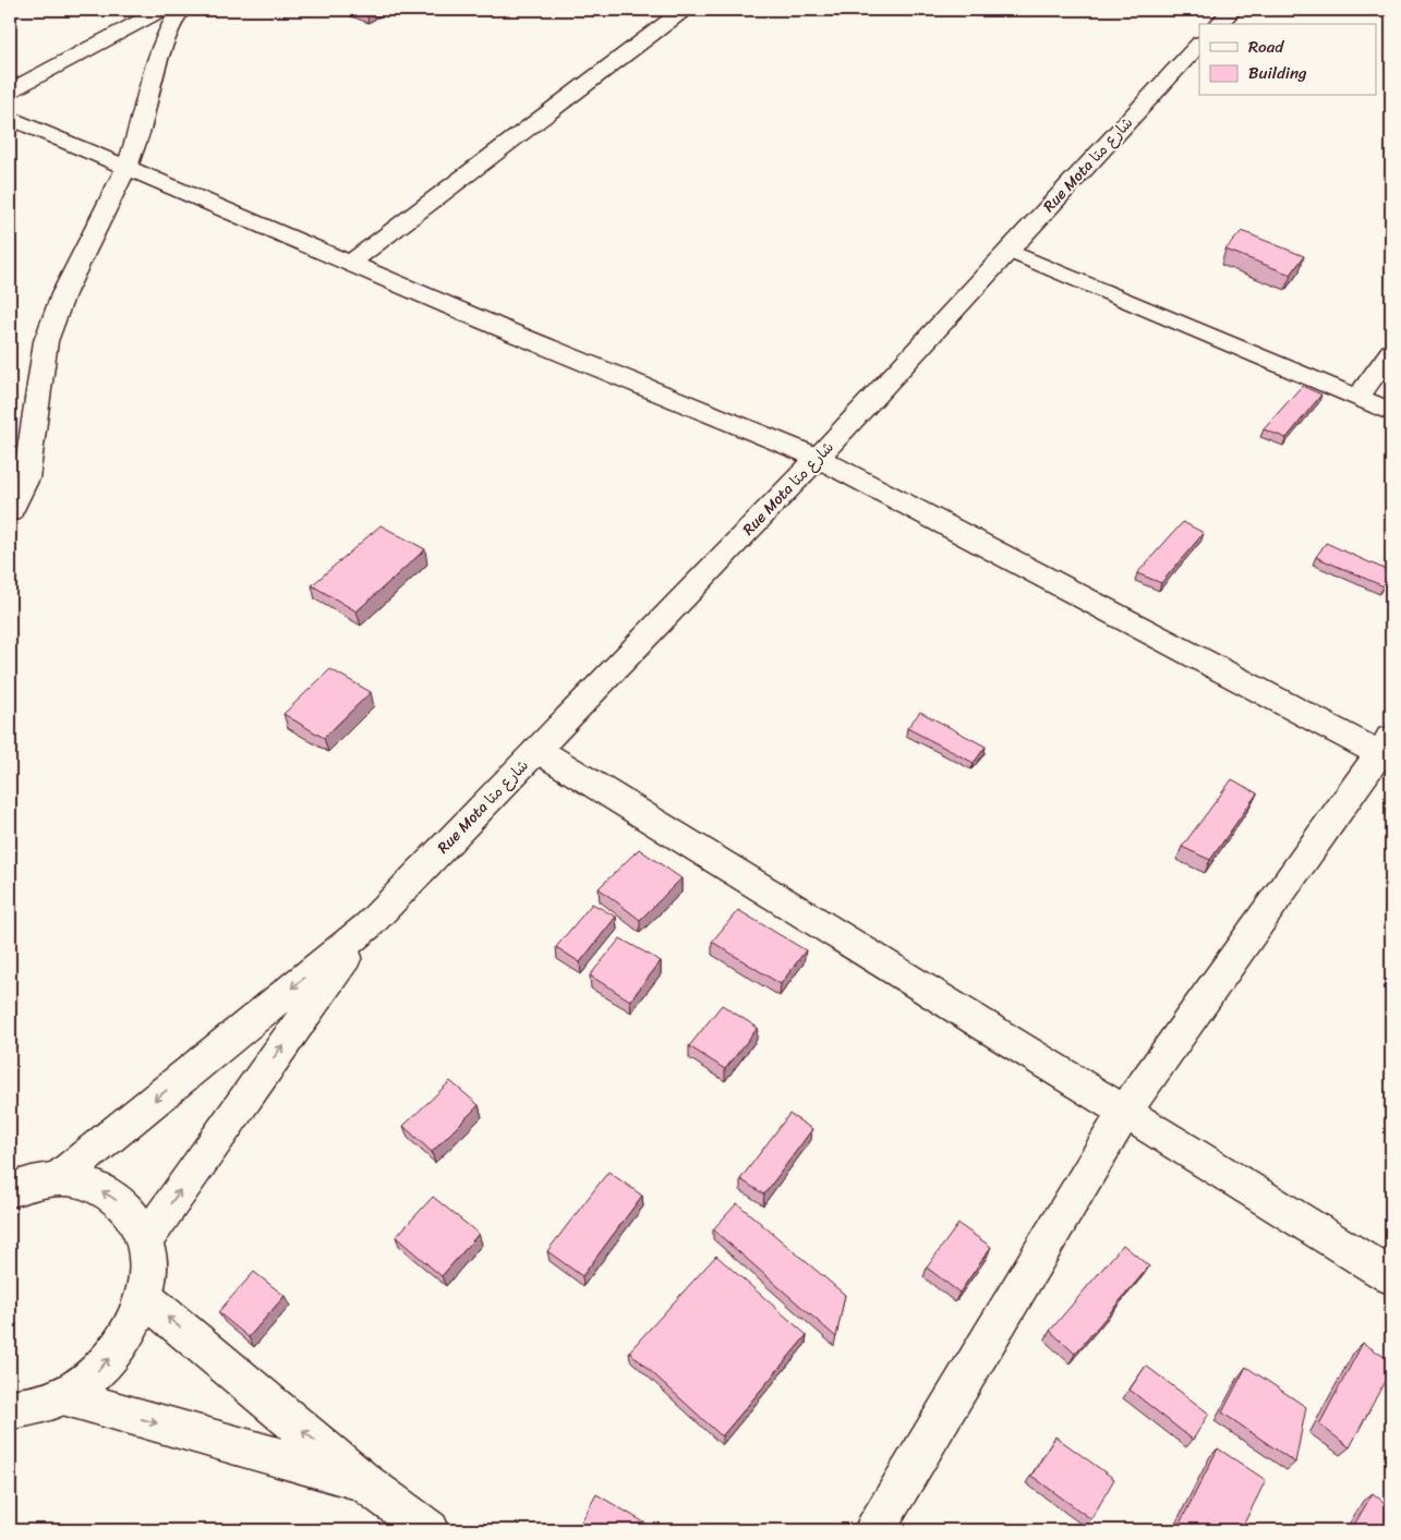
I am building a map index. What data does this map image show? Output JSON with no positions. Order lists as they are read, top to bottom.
{
  "streets": {
    "main road": ["Rue Mota شارع متا"]
  },
  "legend": ["Road", "Building"]
}
